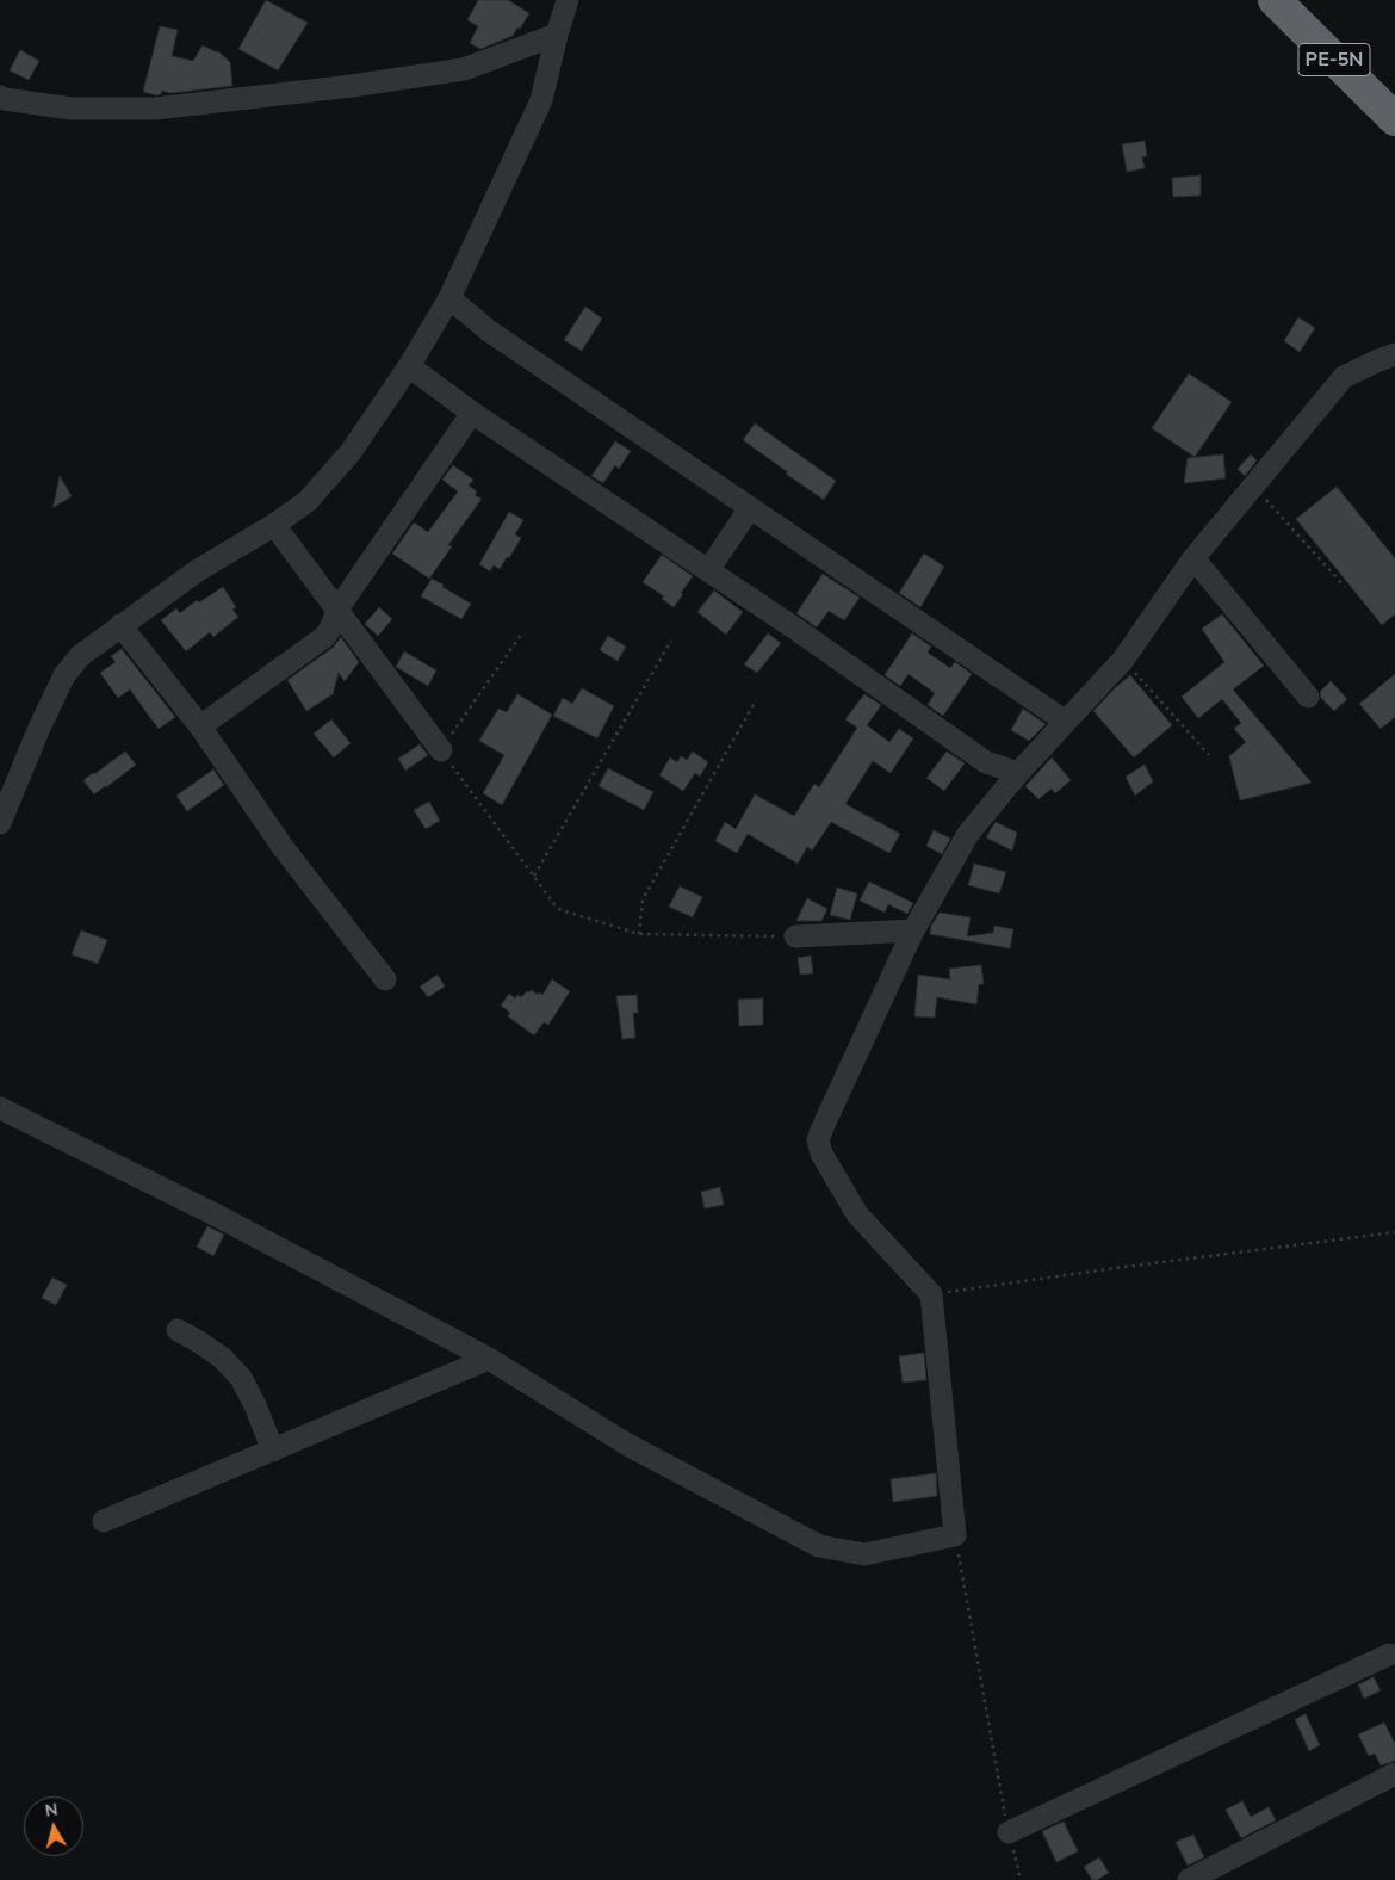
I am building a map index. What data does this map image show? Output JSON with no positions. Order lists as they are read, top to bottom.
{
  "streets": {
    "highway": ["PE-5N"]
  },
  "north": "top"
}
